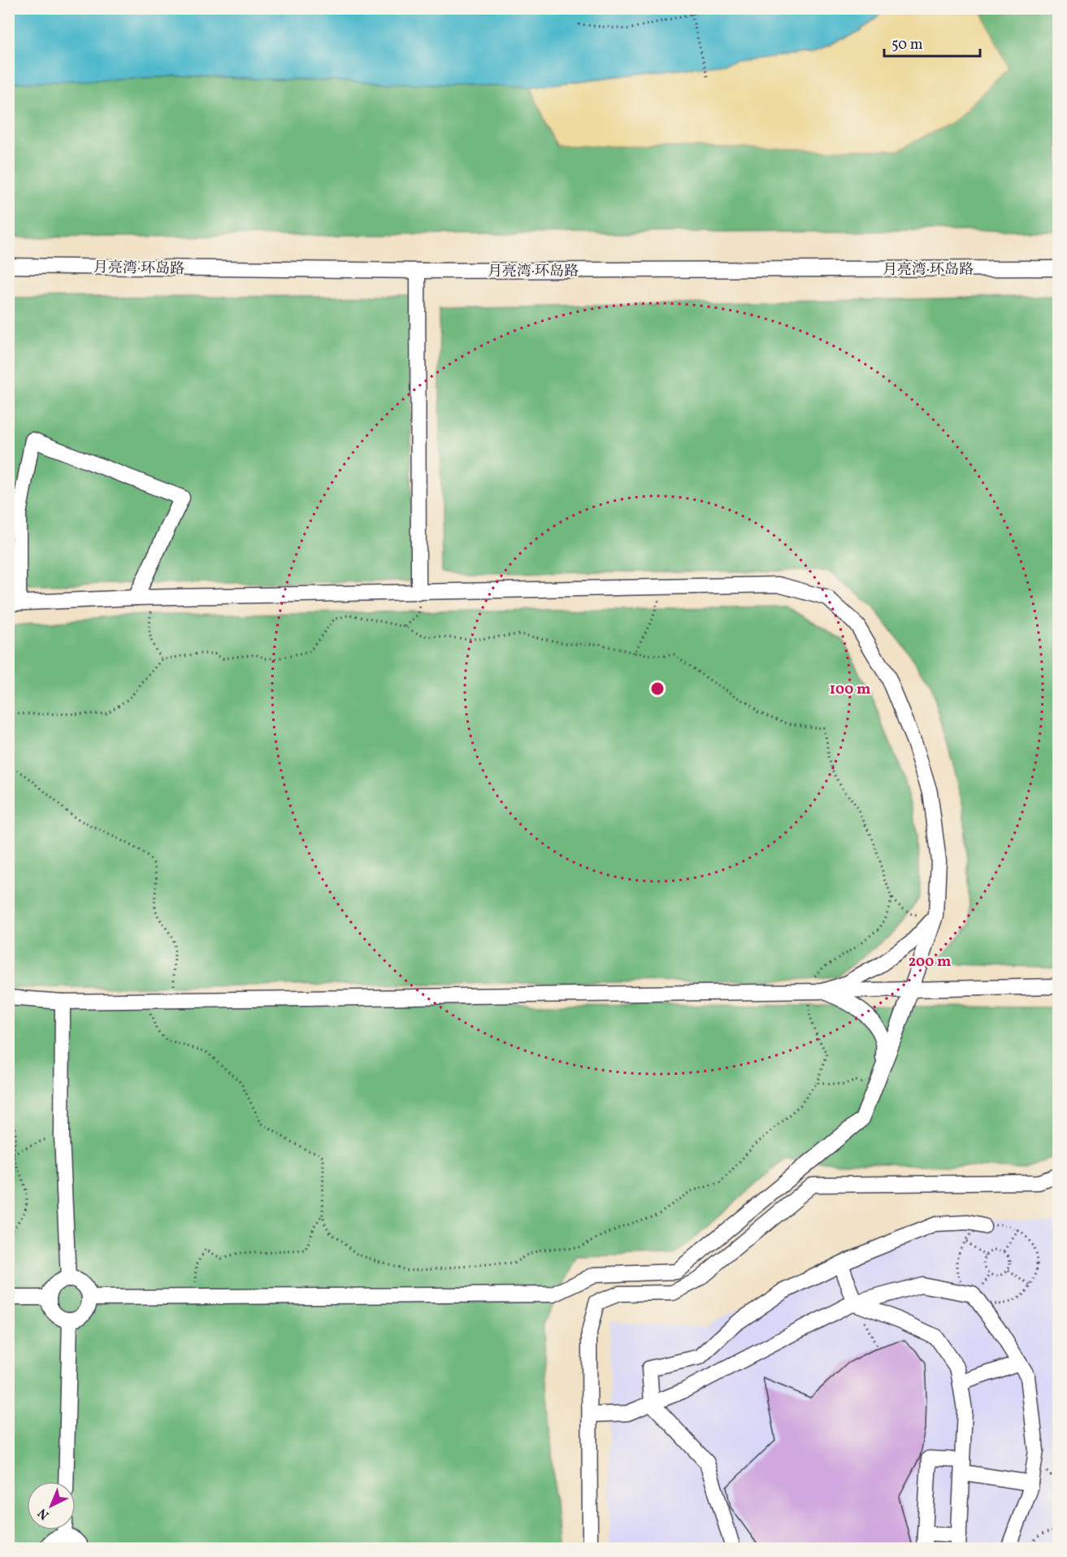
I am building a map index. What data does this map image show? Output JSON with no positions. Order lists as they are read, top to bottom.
{
  "streets": {
    "street": ["月亮湾·环岛路"]
  },
  "scale_bar": "50 m",
  "north": "bottom left",
  "rings": ["100 m", "200 m"]
}
